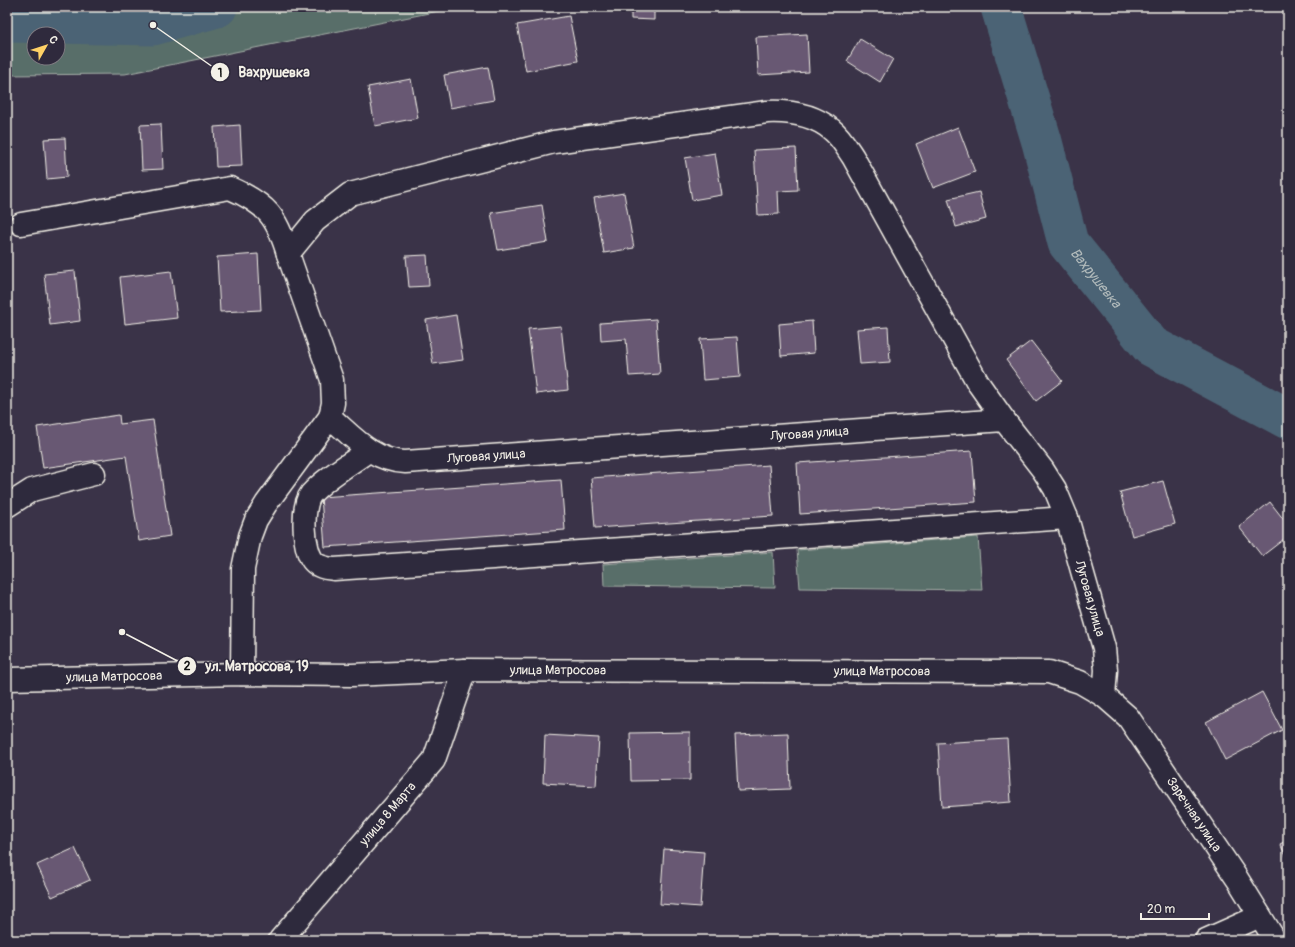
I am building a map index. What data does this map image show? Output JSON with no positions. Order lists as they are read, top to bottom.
{
  "streets": {
    "street": [
      "Луговая улица",
      "улица Матросова",
      "улица 8 Марта",
      "Заречная улица"
    ]
  },
  "crossings": [
    ["Луговая улица", "улица Матросова"],
    ["Луговая улица", "Заречная улица"],
    ["улица Матросова", "улица 8 Марта"],
    ["улица Матросова", "Заречная улица"]
  ],
  "water": ["Вахрушевка"],
  "places": ["Вахрушевка", "ул. Матросова, 19"],
  "scale_bar": "20 m",
  "north": "top right"
}
